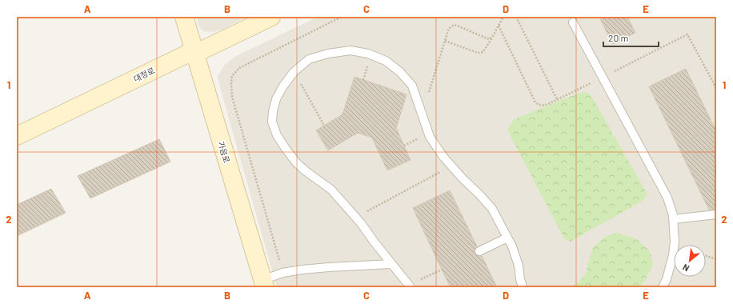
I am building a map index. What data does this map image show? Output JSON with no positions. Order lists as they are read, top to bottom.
{
  "streets": {
    "street": ["대정로", "가음로"]
  },
  "crossings": [
    ["대정로", "가음로"]
  ],
  "scale_bar": "20 m",
  "north": "bottom left",
  "grid": {
    "columns": [
      "A",
      "B",
      "C",
      "D",
      "E"
    ],
    "rows": ["1", "2"]
  }
}
